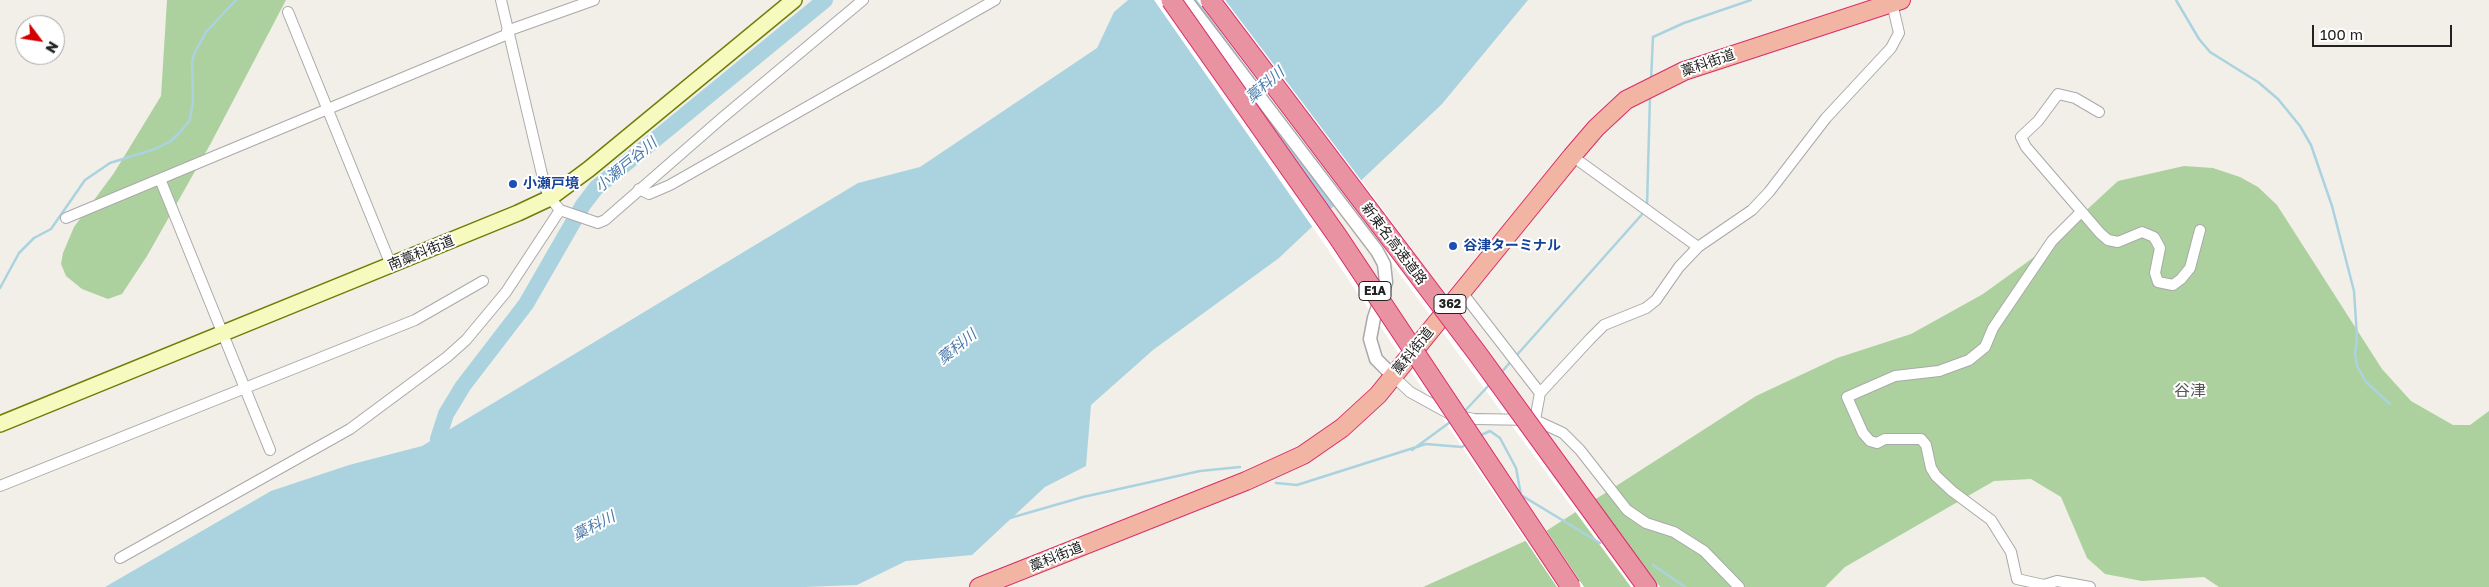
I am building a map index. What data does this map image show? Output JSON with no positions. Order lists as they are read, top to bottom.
{
  "streets": {
    "highway": [
      "藁科街道",
      "新東名高速道路",
      "E1A",
      "362"
    ],
    "main road": ["南藁科街道"]
  },
  "districts": ["谷津"],
  "water": ["藁科川", "小瀬戸谷川"],
  "places": ["小瀬戸境", "谷津ターミナル"],
  "scale_bar": "100 m",
  "north": "bottom right"
}
